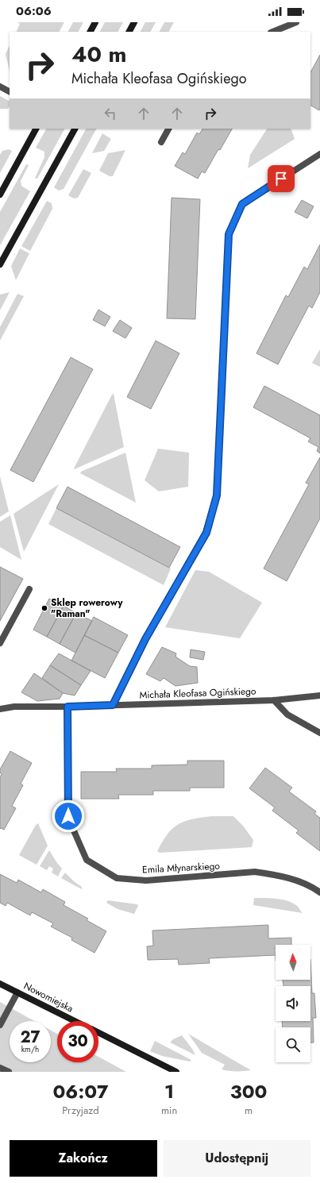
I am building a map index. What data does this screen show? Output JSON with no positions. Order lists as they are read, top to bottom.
{
  "streets": {
    "main road": ["Nowomiejska"],
    "street": ["Michała Kleofasa Ogińskiego", "Emila Młynarskiego"]
  },
  "crossings": [
    ["Michała Kleofasa Ogińskiego", "Emila Młynarskiego"]
  ],
  "places": ["Sklep rowerowy \"Raman\""],
  "north": "top",
  "page": {
    "status": "06:06",
    "turn": ["40 m", "Michała Kleofasa Ogińskiego"],
    "speed": "27 km/h",
    "limit": "30",
    "eta": [
      "06:07",
      "Przyjazd",
      "1",
      "min",
      "300",
      "m"
    ],
    "buttons": ["Zakończ", "Udostępnij"]
  }
}
